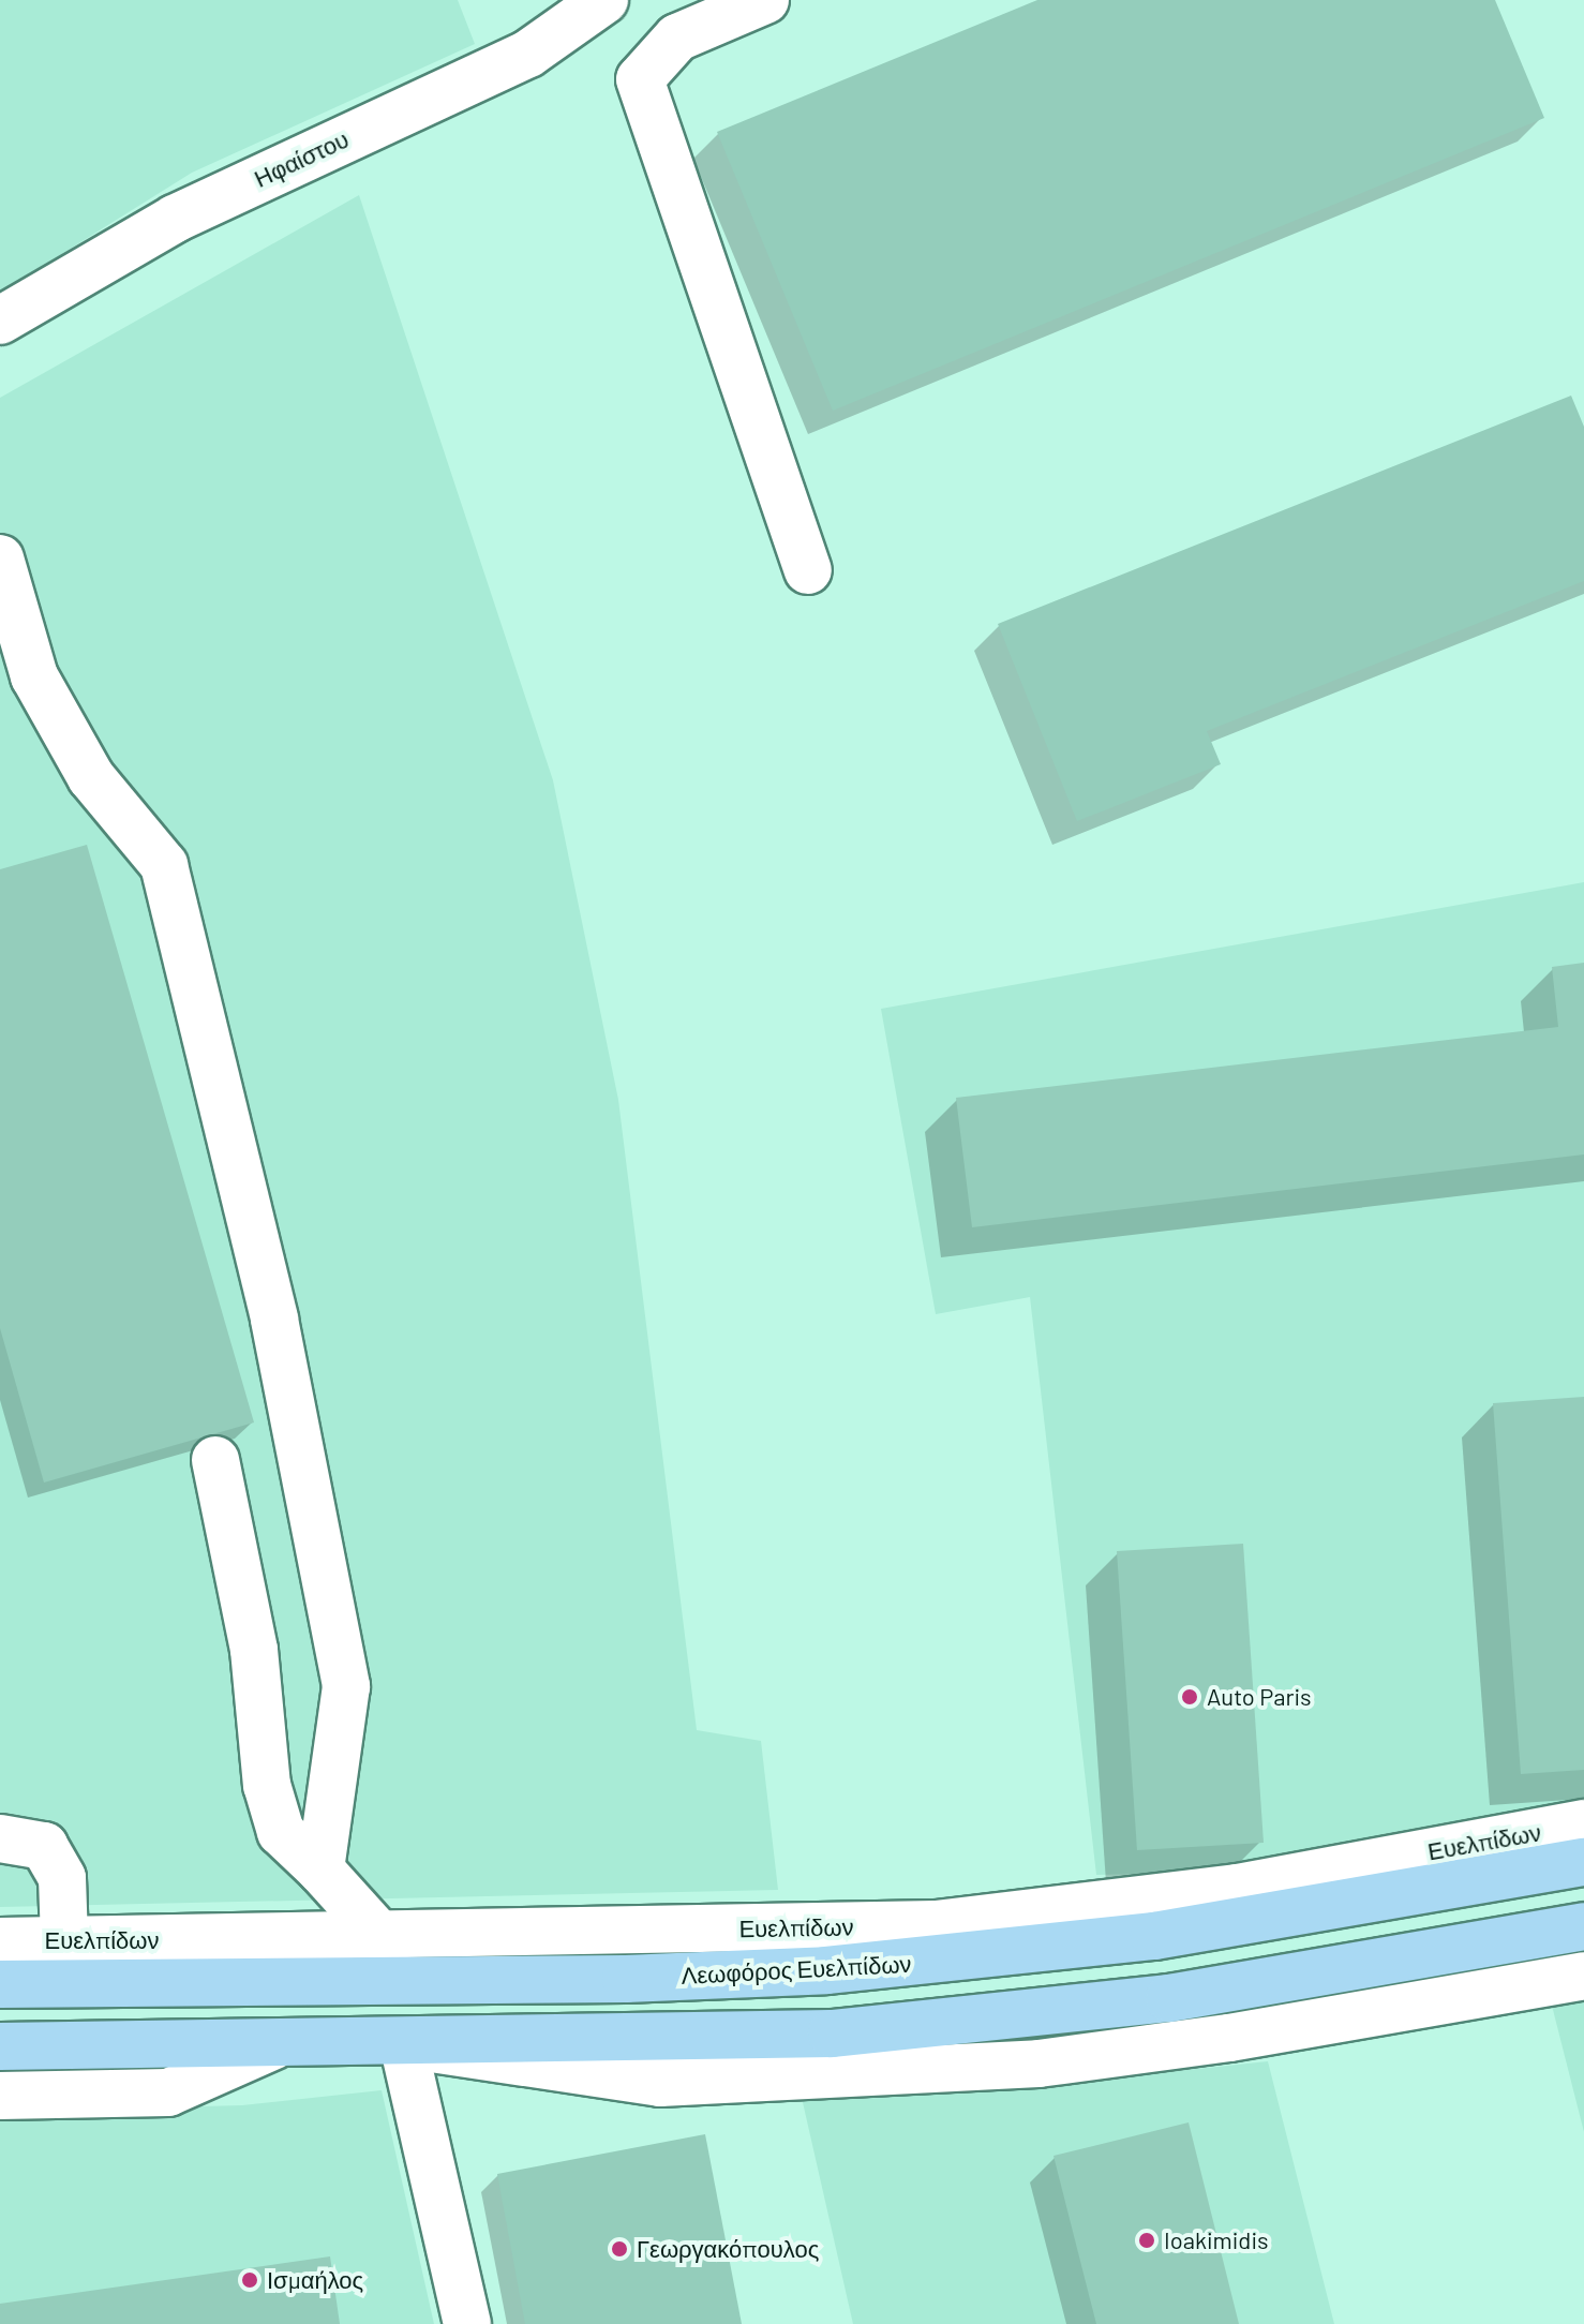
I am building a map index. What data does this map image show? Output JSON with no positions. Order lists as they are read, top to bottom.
{
  "streets": {
    "main road": ["Λεωφόρος Ευελπίδων"],
    "street": ["Ηφαίστου", "Ευελπίδων"]
  },
  "crossings": [
    ["Ευελπίδων", "Λεωφόρος Ευελπίδων"]
  ],
  "places": [
    "Auto Paris",
    "Ioakimidis",
    "Γεωργακόπουλος",
    "Ισμαήλος"
  ]
}
